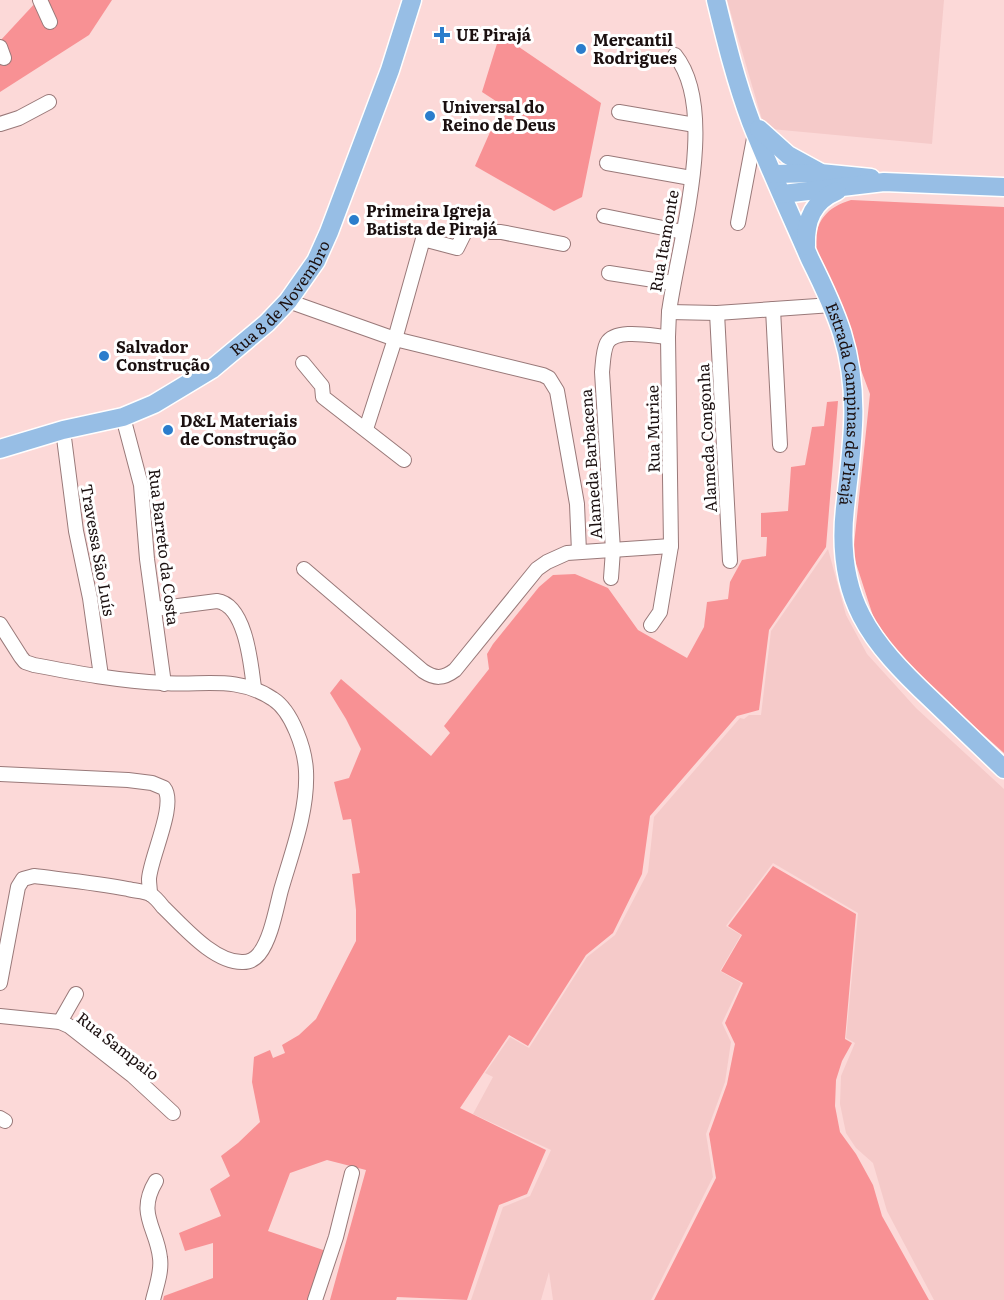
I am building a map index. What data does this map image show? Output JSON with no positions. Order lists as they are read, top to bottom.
{
  "streets": {
    "main road": ["Rua 8 de Novembro", "Estrada Campinas de Pirajá"],
    "street": [
      "Rua Itamonte",
      "Rua Muriae",
      "Alameda Congonha",
      "Alameda Barbacena",
      "Rua Barreto da Costa",
      "Travessa São Luís",
      "Rua Sampaio"
    ]
  },
  "crossings": [
    ["Rua Itamonte", "Estrada Campinas de Pirajá"],
    ["Rua Itamonte", "Rua Muriae"],
    ["Rua Itamonte", "Alameda Congonha"],
    ["Rua 8 de Novembro", "Rua Barreto da Costa"],
    ["Rua 8 de Novembro", "Travessa São Luís"],
    ["Rua Muriae", "Alameda Barbacena"]
  ],
  "places": {
    "health": ["UE Pirajá"],
    "other": [
      "Mercantil Rodrigues",
      "Universal do Reino de Deus",
      "Primeira Igreja Batista de Pirajá",
      "Salvador Construção",
      "D&L Materiais de Construção"
    ]
  }
}
